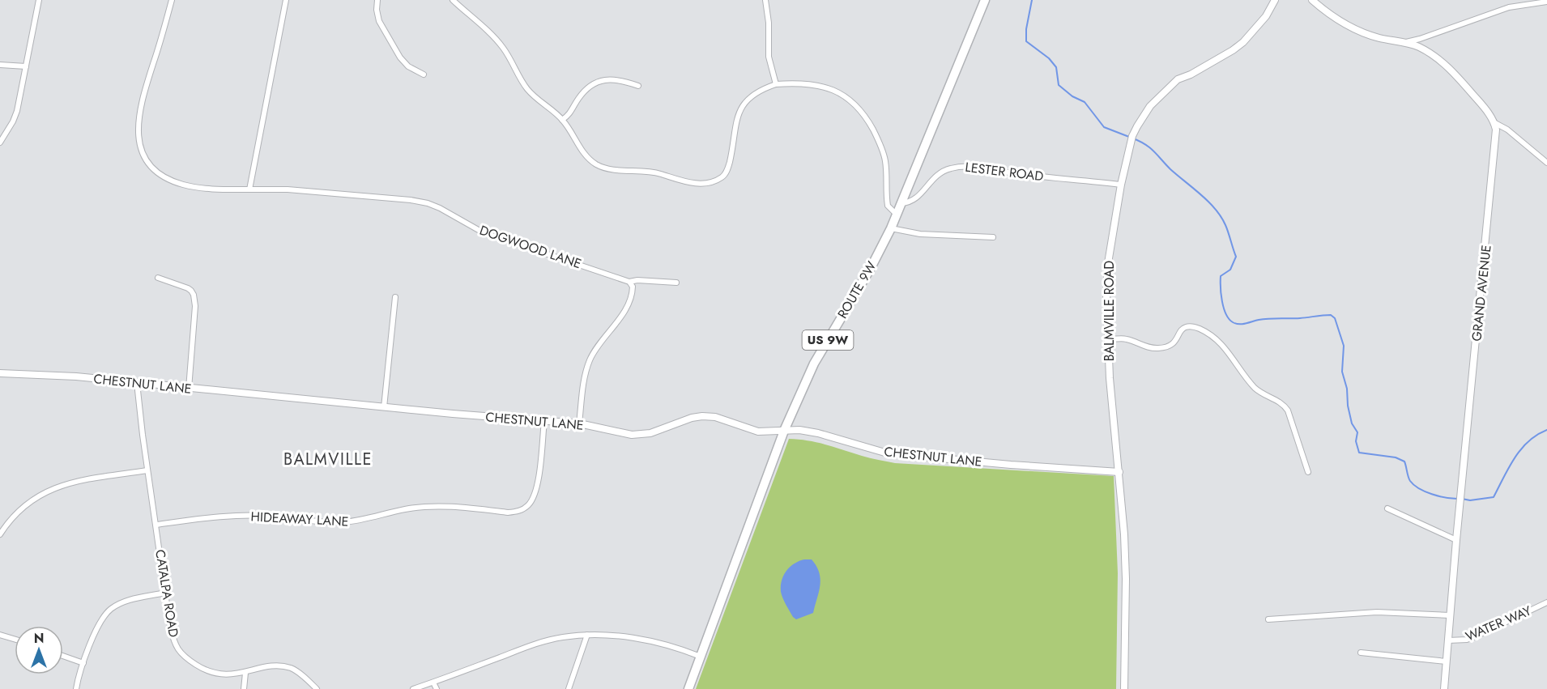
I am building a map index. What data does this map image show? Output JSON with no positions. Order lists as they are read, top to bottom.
{
  "streets": {
    "highway": ["ROUTE 9W", "US 9W"],
    "street": [
      "LESTER ROAD",
      "DOGWOOD LANE",
      "GRAND AVENUE",
      "BALMVILLE ROAD",
      "CHESTNUT LANE",
      "HIDEAWAY LANE",
      "CATALPA ROAD",
      "WATER WAY"
    ]
  },
  "crossings": [
    ["LESTER ROAD", "ROUTE 9W"],
    ["LESTER ROAD", "BALMVILLE ROAD"],
    ["ROUTE 9W", "CHESTNUT LANE"],
    ["GRAND AVENUE", "WATER WAY"],
    ["BALMVILLE ROAD", "CHESTNUT LANE"],
    ["CHESTNUT LANE", "HIDEAWAY LANE"],
    ["CHESTNUT LANE", "CATALPA ROAD"],
    ["HIDEAWAY LANE", "CATALPA ROAD"]
  ],
  "districts": ["BALMVILLE"],
  "north": "top"
}
